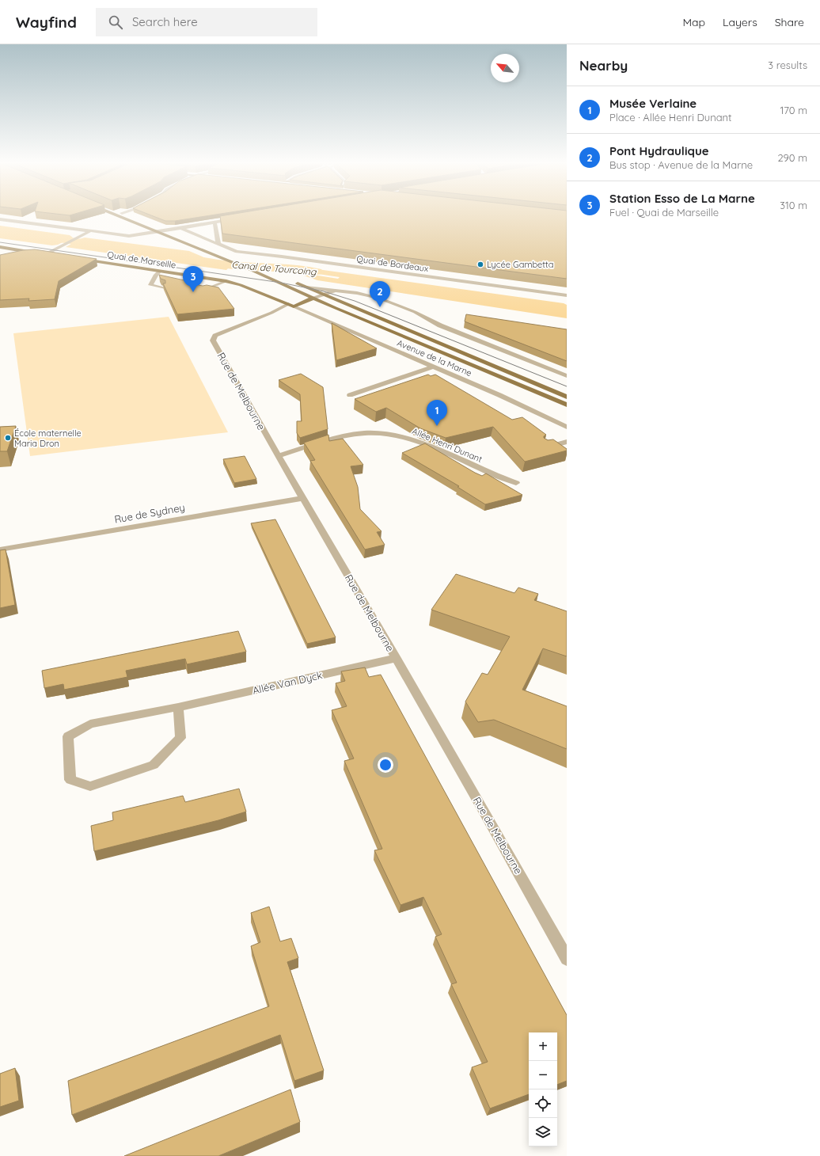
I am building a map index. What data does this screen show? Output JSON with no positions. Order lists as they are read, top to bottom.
{
  "streets": {
    "main road": ["Quai de Marseille", "Avenue de la Marne"],
    "street": [
      "Quai de Bordeaux",
      "Rue de Melbourne",
      "Allée Henri Dunant",
      "Rue de Sydney",
      "Allée Van Dyck"
    ]
  },
  "crossings": [
    ["Quai de Marseille", "Avenue de la Marne"],
    ["Avenue de la Marne", "Rue de Melbourne"],
    ["Rue de Melbourne", "Allée Henri Dunant"],
    ["Rue de Melbourne", "Rue de Sydney"],
    ["Rue de Melbourne", "Allée Van Dyck"]
  ],
  "water": ["Canal de Tourcoing"],
  "places": ["Lycée Gambetta", "École maternelle Maria Dron"],
  "north": "top left",
  "page": {
    "header": "Wayfind",
    "search": "Search here",
    "nav": ["Map", "Layers", "Share"],
    "heading": ["Nearby", "3 results"],
    "list": [
      {
        "mark": "1",
        "name": "Musée Verlaine",
        "note": "Place · Allée Henri Dunant",
        "value": "170 m"
      },
      {
        "mark": "2",
        "name": "Pont Hydraulique",
        "note": "Bus stop · Avenue de la Marne",
        "value": "290 m"
      },
      {
        "mark": "3",
        "name": "Station Esso de La Marne",
        "note": "Fuel · Quai de Marseille",
        "value": "310 m"
      }
    ],
    "pins": ["3", "2", "1"],
    "map_buttons": ["+", "−"]
  }
}
